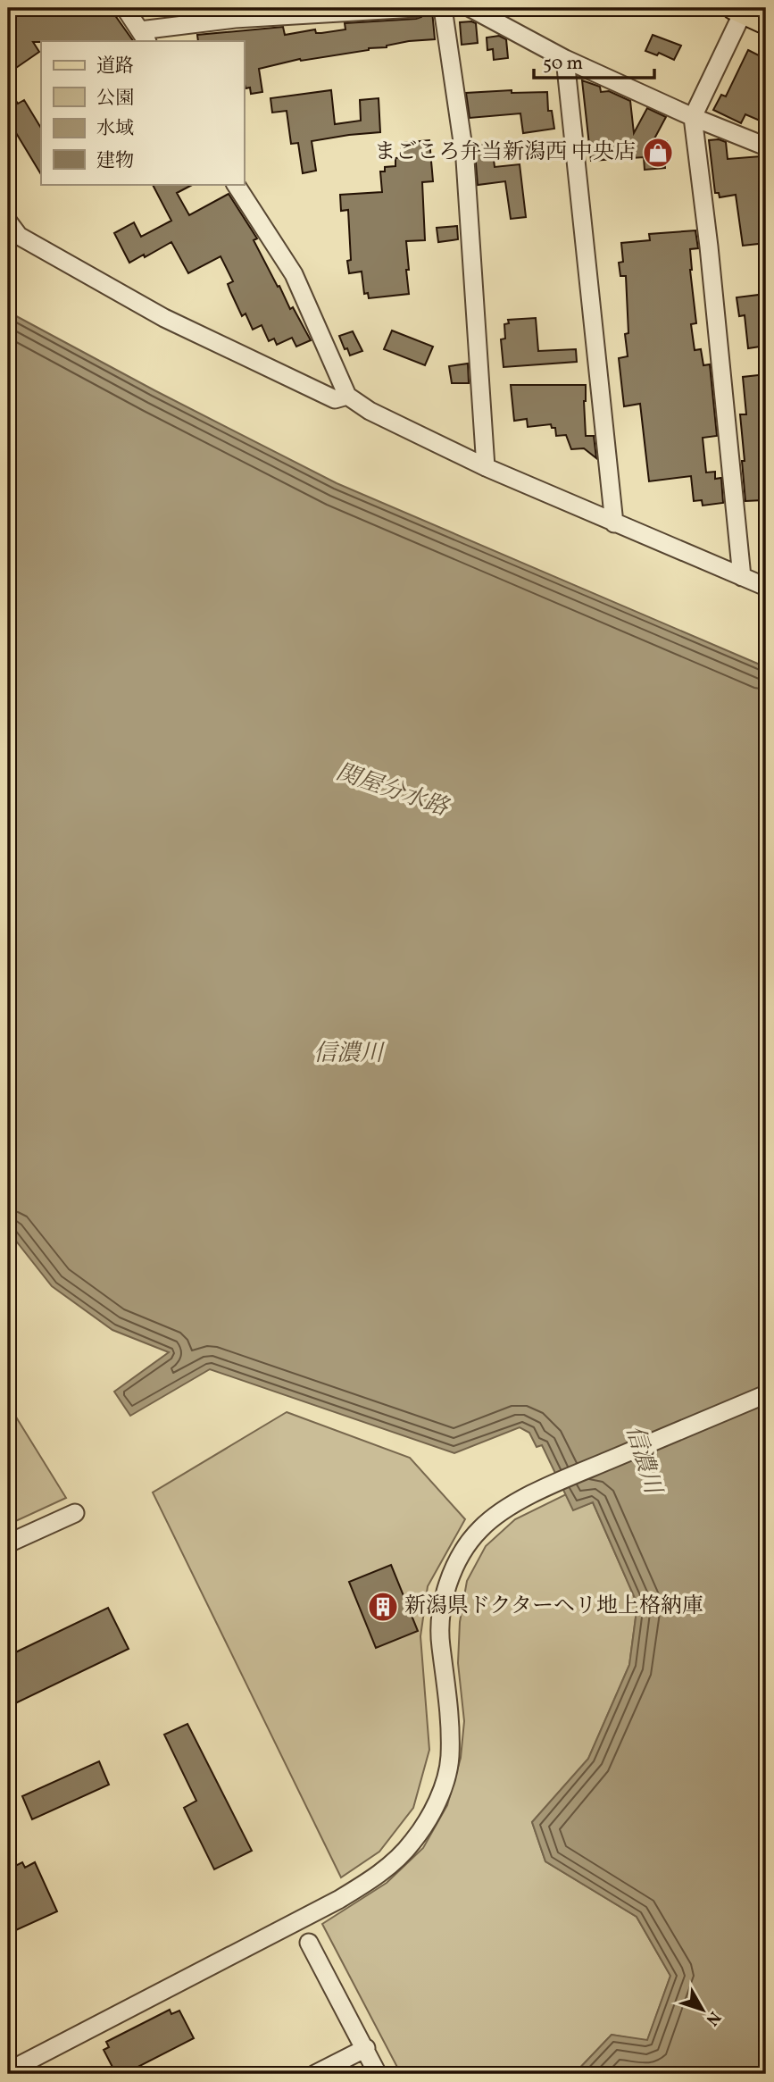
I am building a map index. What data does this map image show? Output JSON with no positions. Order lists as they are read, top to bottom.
{
  "water": ["関屋分水路", "信濃川"],
  "places": {
    "shop": ["まごころ弁当新潟西 中央店"],
    "building": ["新潟県ドクターヘリ地上格納庫"]
  },
  "legend": [
    "道路",
    "公園",
    "水域",
    "建物"
  ],
  "scale_bar": "50 m",
  "north": "bottom right"
}
